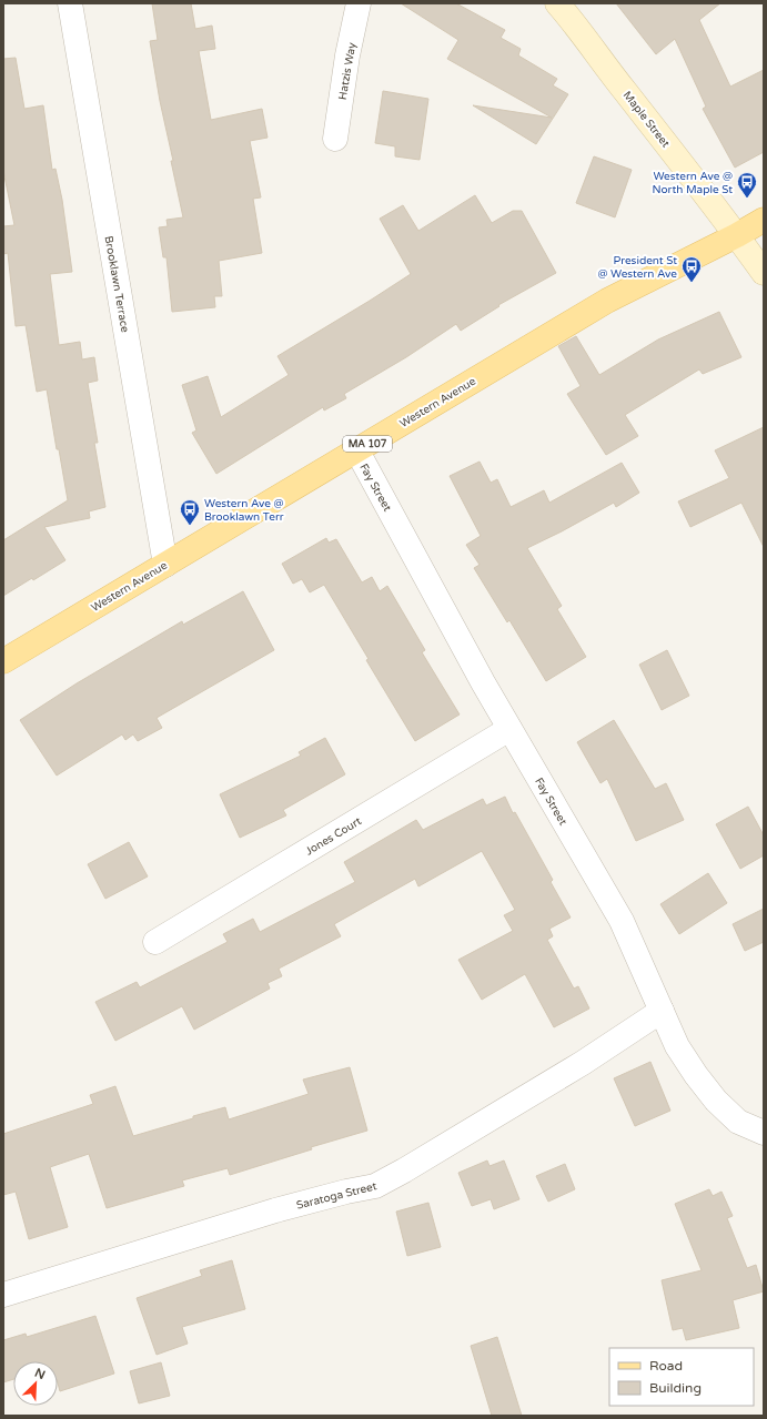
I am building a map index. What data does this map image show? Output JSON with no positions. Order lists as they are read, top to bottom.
{
  "streets": {
    "main road": ["Western Avenue", "MA 107"],
    "street": [
      "Hatzis Way",
      "Maple Street",
      "Brooklawn Terrace",
      "Fay Street",
      "Jones Court",
      "Saratoga Street"
    ]
  },
  "crossings": [
    ["Maple Street", "Western Avenue"],
    ["Brooklawn Terrace", "Western Avenue"],
    ["Western Avenue", "Fay Street"],
    ["Fay Street", "Jones Court"],
    ["Fay Street", "Saratoga Street"]
  ],
  "places": {
    "bus stop": ["Western Ave @ North Maple St", "President St @ Western Ave", "Western Ave @ Brooklawn Terr"]
  },
  "legend": ["Road", "Building"],
  "north": "top right"
}
